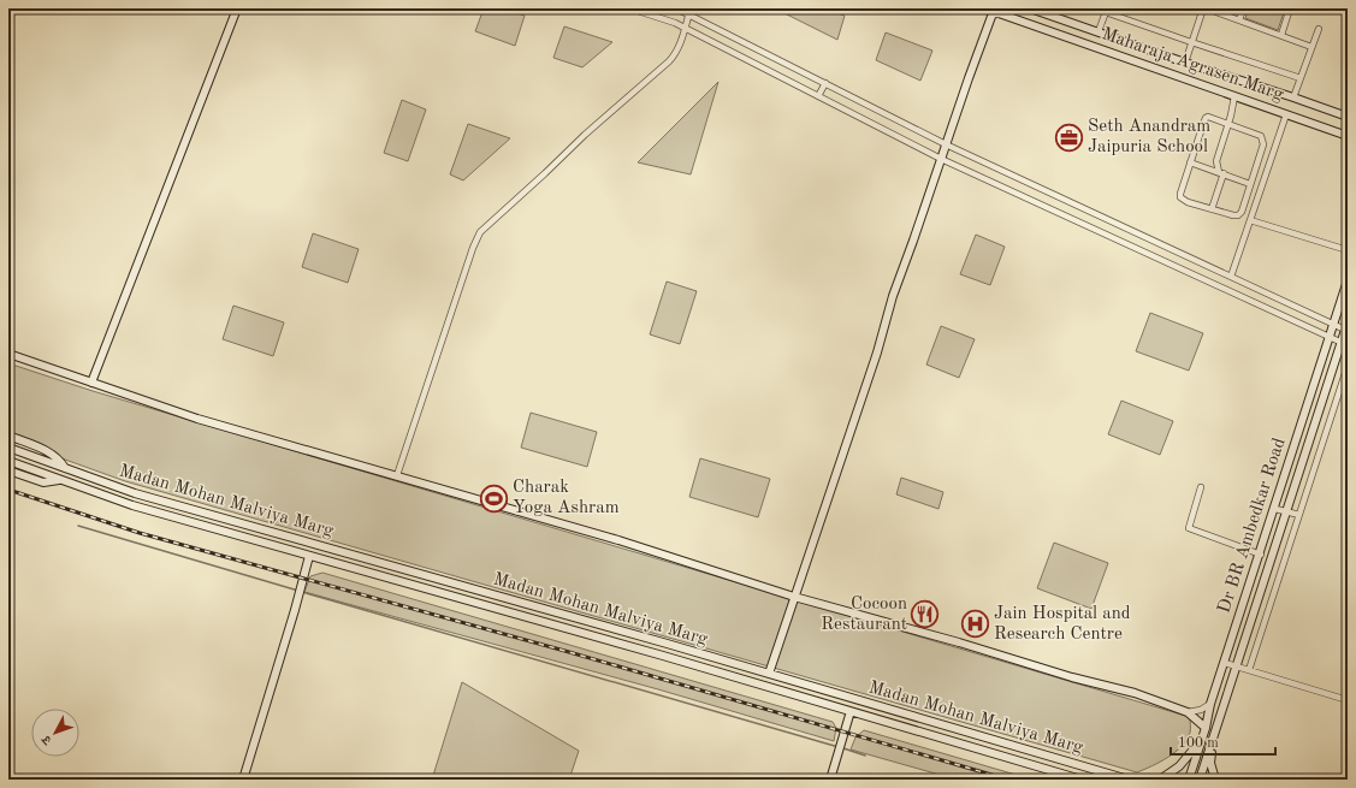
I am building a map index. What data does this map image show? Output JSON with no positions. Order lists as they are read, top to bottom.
{
  "streets": {
    "street": ["Maharaja Agrasen Marg", "Madan Mohan Malviya Marg", "Dr BR Ambedkar Road"]
  },
  "places": {
    "office": ["Seth Anandram Jaipuria School"],
    "sports": ["Charak Yoga Ashram"],
    "restaurant": ["Cocoon Restaurant"],
    "hospital": ["Jain Hospital and Research Centre"]
  },
  "scale_bar": "100 m",
  "north": "bottom left"
}
